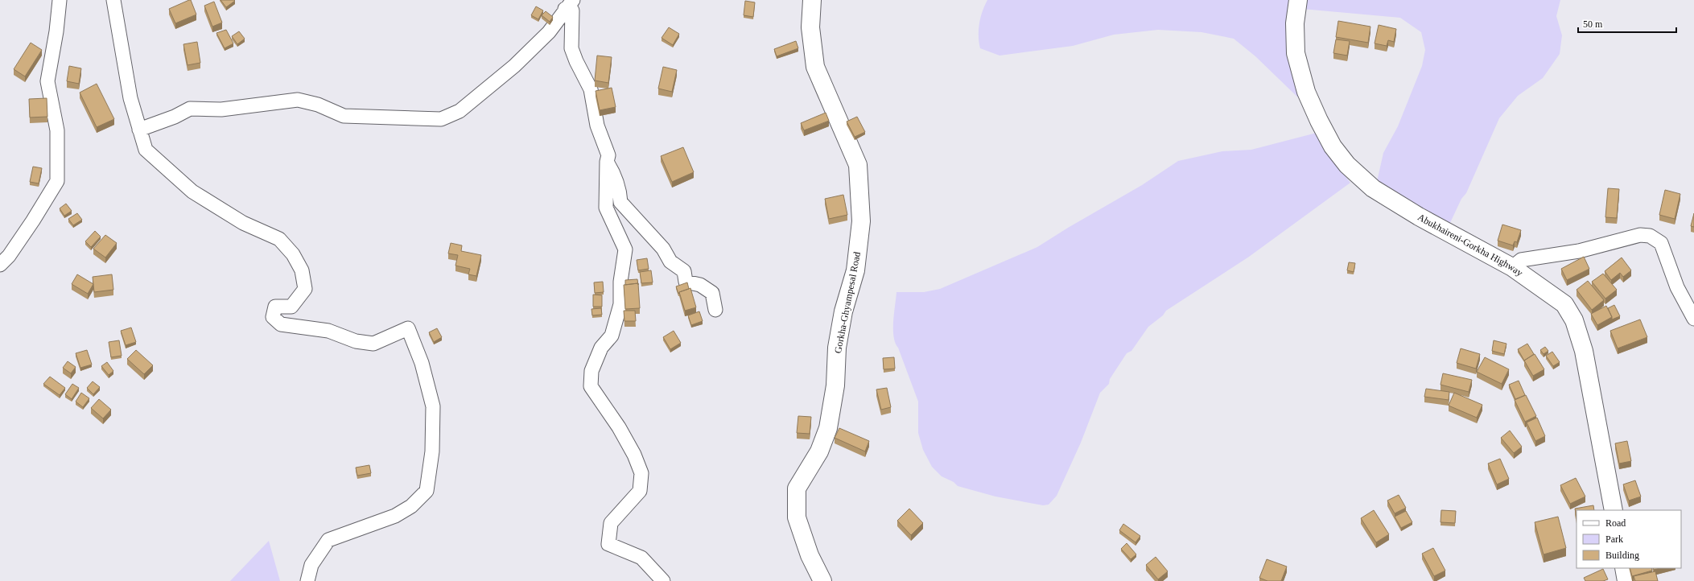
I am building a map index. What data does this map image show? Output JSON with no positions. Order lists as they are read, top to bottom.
{
  "streets": {
    "main road": ["Abukhaireni-Gorkha Highway", "Gorkha-Ghyampesal Road"]
  },
  "legend": ["Road", "Park", "Building"],
  "scale_bar": "50 m"
}
